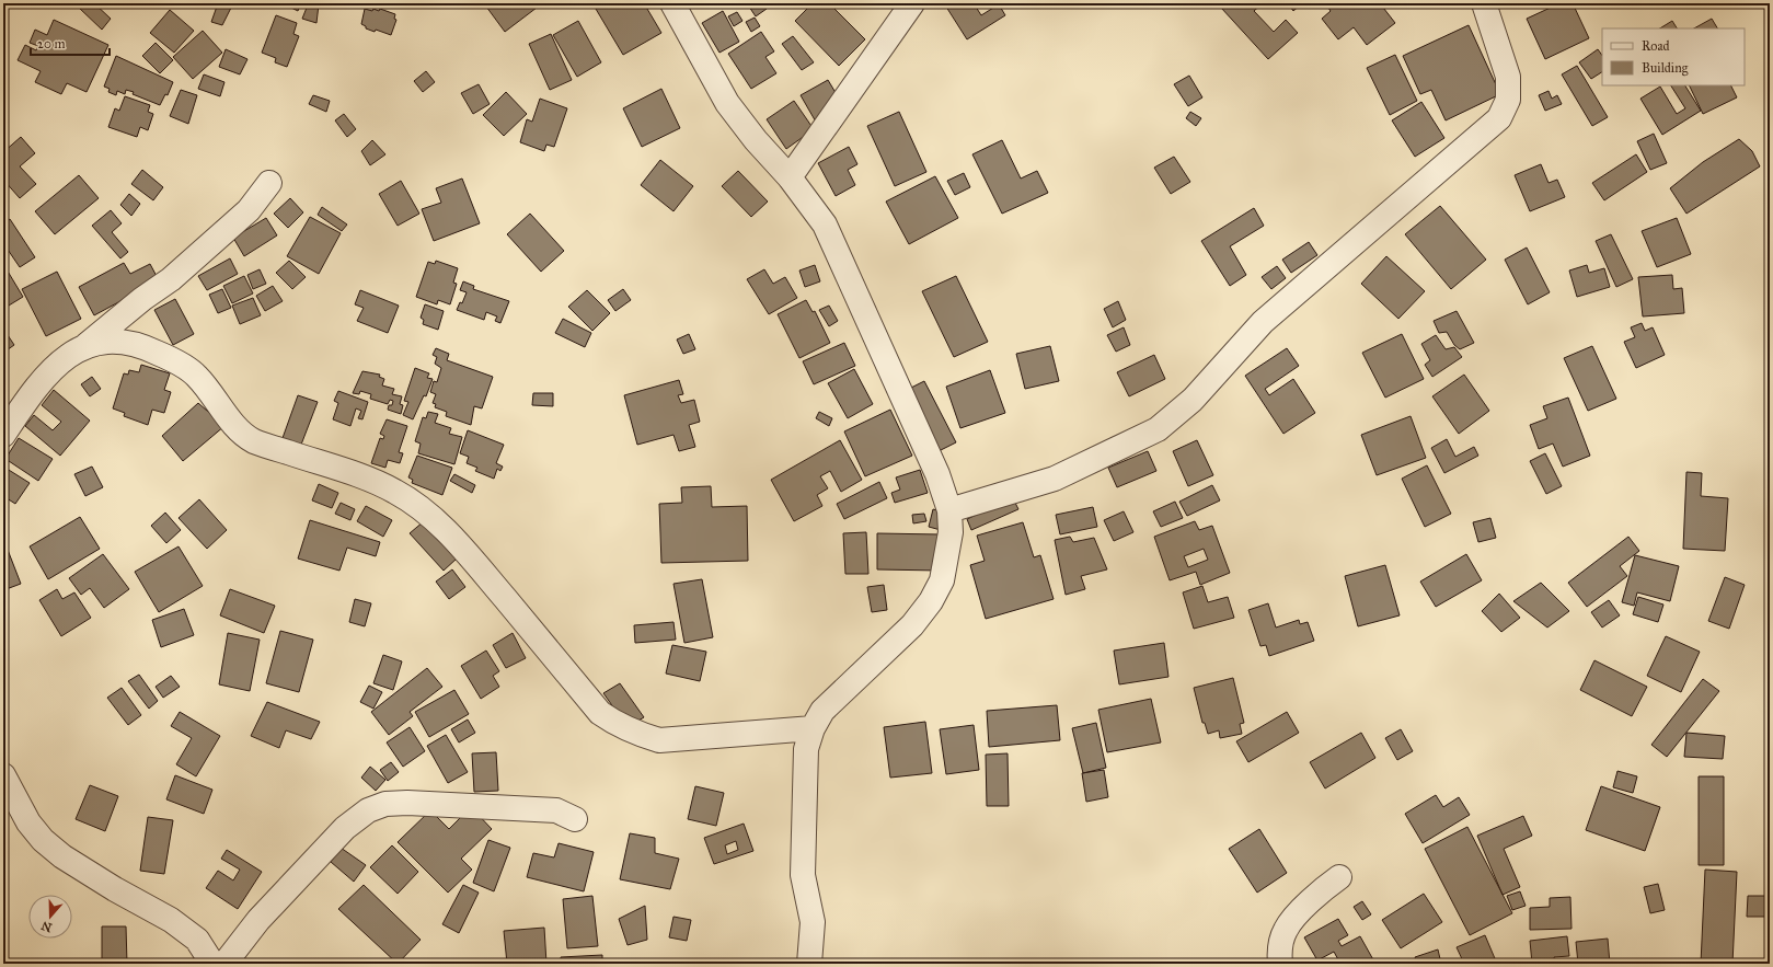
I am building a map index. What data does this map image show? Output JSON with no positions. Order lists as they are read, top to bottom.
{
  "legend": ["Road", "Building"],
  "scale_bar": "20 m",
  "north": "bottom"
}
